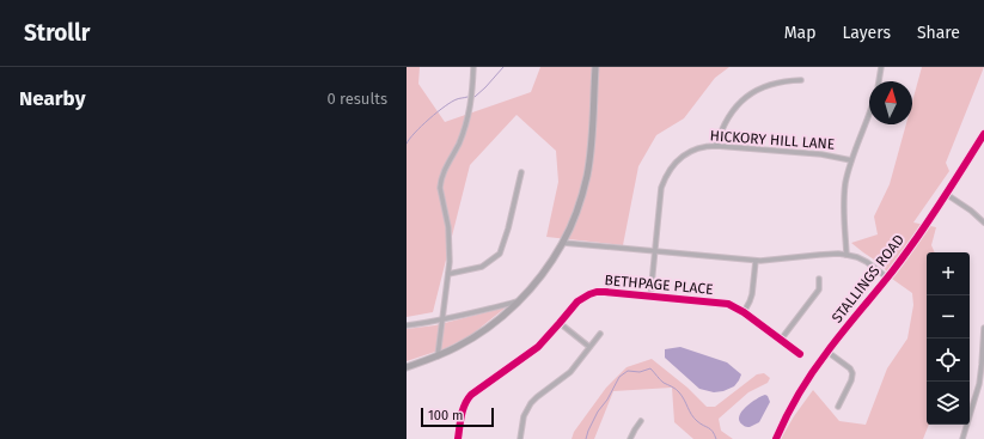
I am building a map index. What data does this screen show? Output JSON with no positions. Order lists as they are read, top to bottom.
{
  "streets": {
    "main road": ["STALLINGS ROAD"],
    "street": ["HICKORY HILL LANE", "BETHPAGE PLACE"]
  },
  "crossings": [
    ["HICKORY HILL LANE", "BETHPAGE PLACE"]
  ],
  "scale_bar": "100 m",
  "north": "top",
  "page": {
    "header": "Strollr",
    "nav": ["Map", "Layers", "Share"],
    "heading": ["Nearby", "0 results"],
    "map_buttons": ["+", "−"],
    "scale": "100 m"
  }
}
